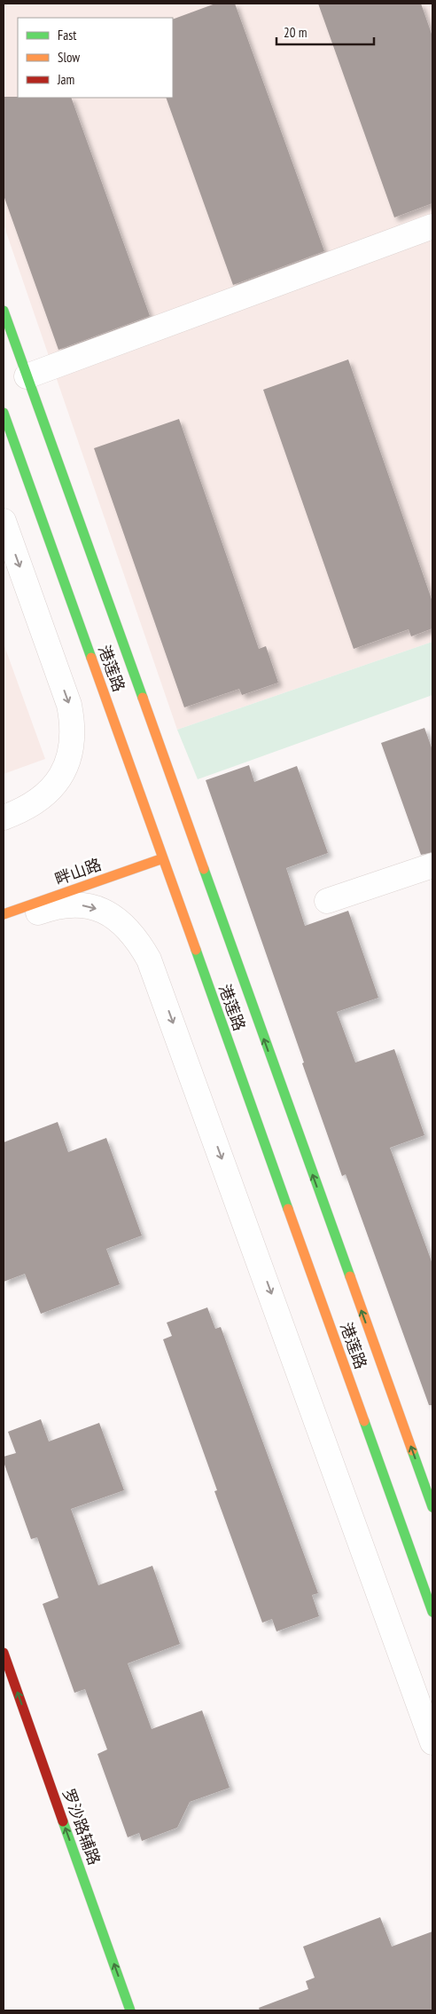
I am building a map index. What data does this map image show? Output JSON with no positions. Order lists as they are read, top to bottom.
{
  "streets": {
    "street": ["港莲路", "畔山路", "罗沙路辅路"]
  },
  "crossings": [
    ["港莲路", "畔山路"]
  ],
  "one_way": ["罗沙路辅路"],
  "legend": ["Fast", "Slow", "Jam"],
  "scale_bar": "20 m"
}
